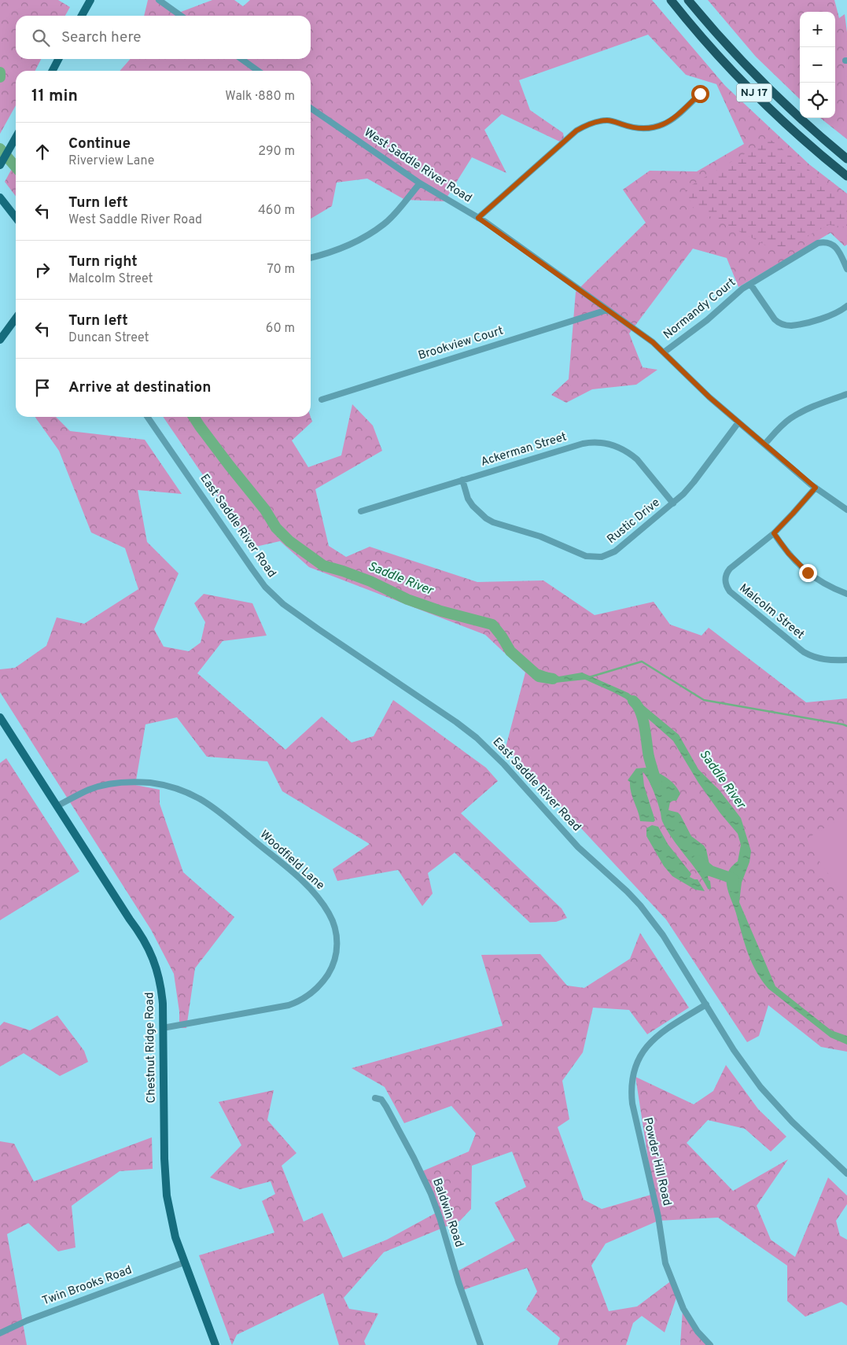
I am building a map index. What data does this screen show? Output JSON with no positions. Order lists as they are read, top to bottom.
{
  "streets": {
    "highway": ["NJ 17"],
    "main road": ["Chestnut Ridge Road"],
    "street": [
      "West Saddle River Road",
      "Normandy Court",
      "Brookview Court",
      "Ackerman Street",
      "Rustic Drive",
      "East Saddle River Road",
      "Malcolm Street",
      "Woodfield Lane",
      "Powder Hill Road",
      "Baldwin Road",
      "Twin Brooks Road"
    ]
  },
  "crossings": [
    ["West Saddle River Road", "Normandy Court"],
    ["West Saddle River Road", "Brookview Court"],
    ["West Saddle River Road", "Rustic Drive"],
    ["West Saddle River Road", "Malcolm Street"],
    ["Ackerman Street", "Rustic Drive"],
    ["East Saddle River Road", "Powder Hill Road"],
    ["Woodfield Lane", "Chestnut Ridge Road"],
    ["Chestnut Ridge Road", "Twin Brooks Road"]
  ],
  "water": ["Saddle River"],
  "page": {
    "map_buttons": ["+", "−"],
    "search": "Search here",
    "heading": ["11 min", "Walk · 880 m"],
    "list": [
      ["Continue", "Riverview Lane", "290 m"],
      ["Turn left", "West Saddle River Road", "460 m"],
      ["Turn right", "Malcolm Street", "70 m"],
      ["Turn left", "Duncan Street", "60 m"],
      "Arrive at destination"
    ]
  }
}
